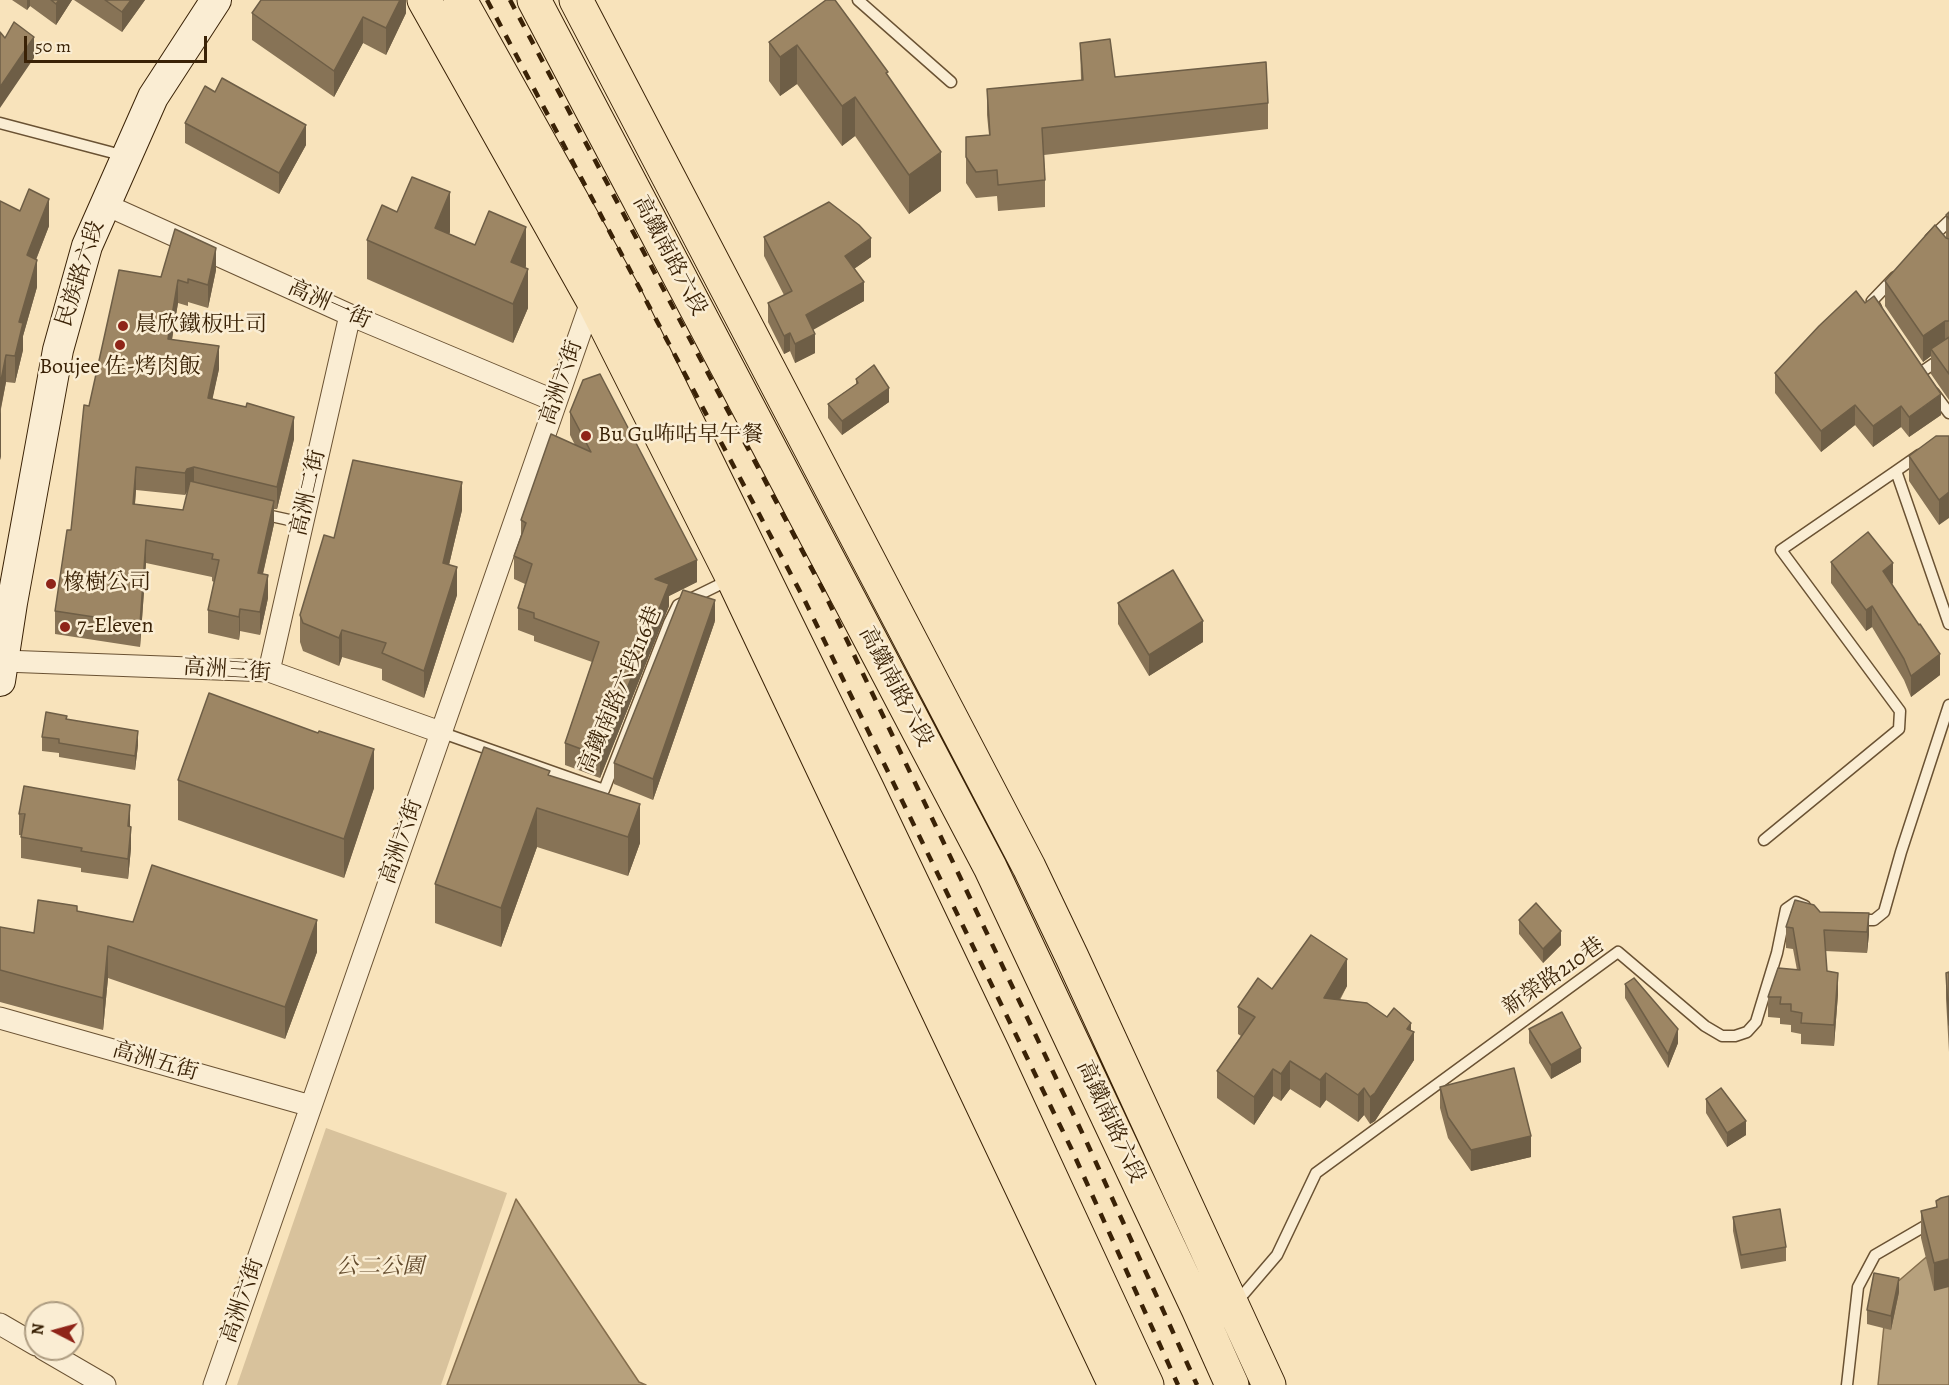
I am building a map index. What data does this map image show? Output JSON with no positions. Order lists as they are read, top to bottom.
{
  "streets": {
    "main road": ["高鐵南路六段", "民族路六段"],
    "street": [
      "高洲一街",
      "高洲六街",
      "高洲二街",
      "高洲三街",
      "高洲五街"
    ],
    "lane": ["高鐵南路六段116巷", "新榮路210巷"]
  },
  "crossings": [
    ["高鐵南路六段", "新榮路210巷"],
    ["民族路六段", "高洲一街"],
    ["民族路六段", "高洲三街"],
    ["高洲一街", "高洲六街"],
    ["高洲一街", "高洲二街"],
    ["高洲六街", "高洲三街"],
    ["高洲六街", "高鐵南路六段116巷"],
    ["高洲六街", "高洲五街"],
    ["高洲二街", "高洲三街"],
    ["高洲三街", "高鐵南路六段116巷"]
  ],
  "parks": ["公二公園"],
  "places": [
    "晨欣鐵板吐司",
    "Boujee 佐-烤肉飯",
    "Bu Gu咘咕早午餐",
    "橡樹公司",
    "7-Eleven"
  ],
  "scale_bar": "50 m",
  "north": "left"
}
